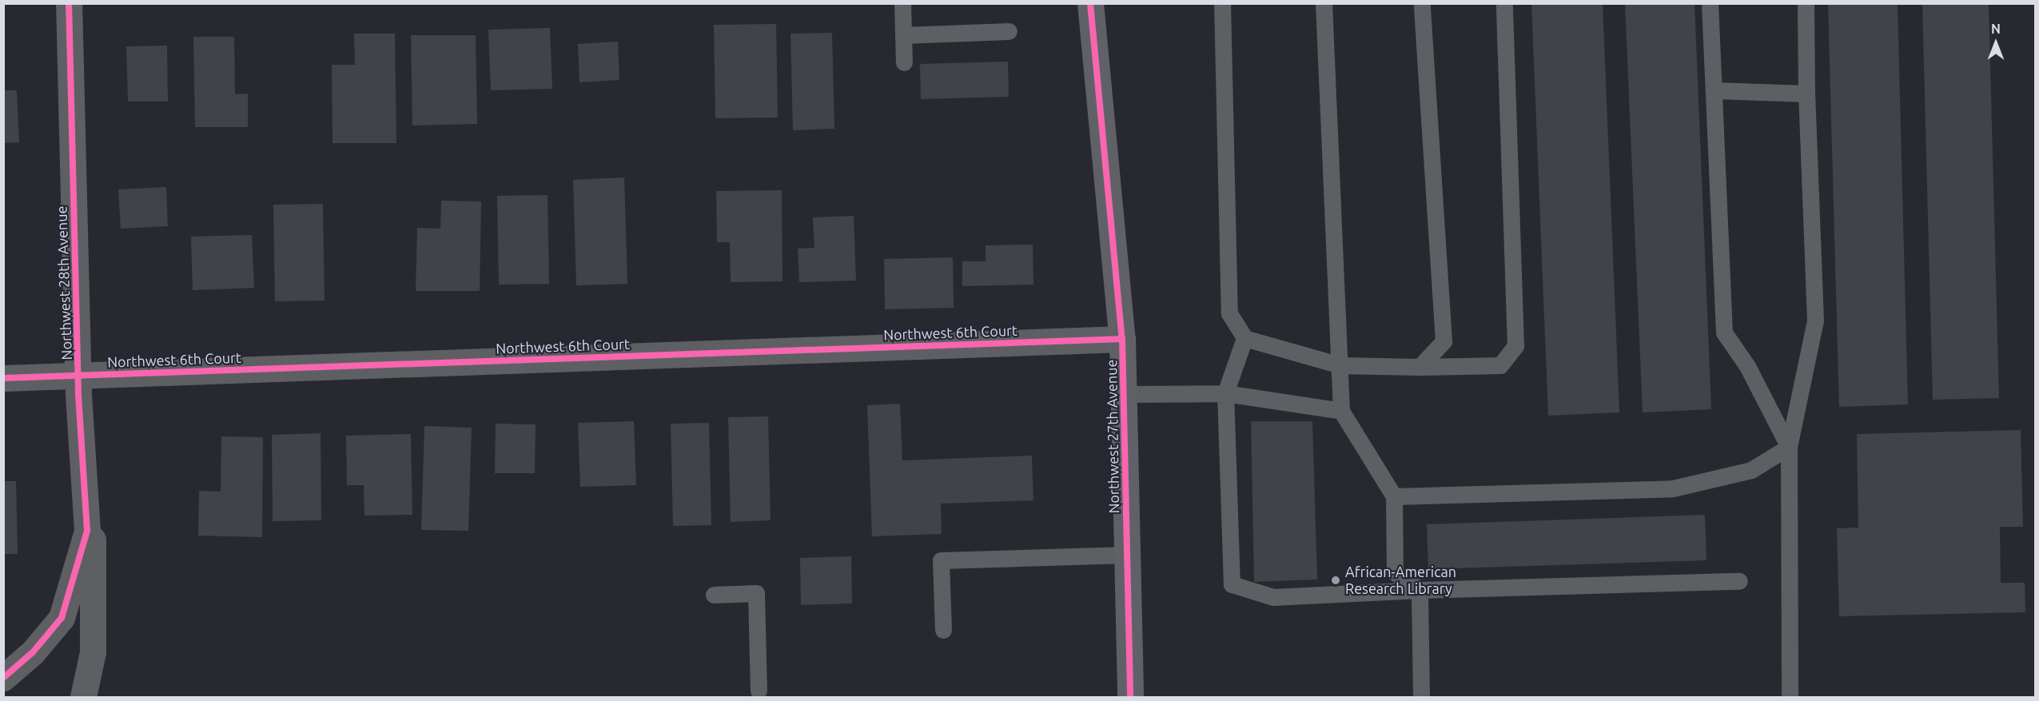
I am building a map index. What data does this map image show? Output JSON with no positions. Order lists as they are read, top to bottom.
{
  "streets": {
    "street": ["Northwest 28th Avenue", "Northwest 6th Court", "Northwest 27th Avenue"]
  },
  "crossings": [
    ["Northwest 28th Avenue", "Northwest 6th Court"],
    ["Northwest 6th Court", "Northwest 27th Avenue"]
  ],
  "places": ["African-American Research Library"],
  "north": "top"
}
